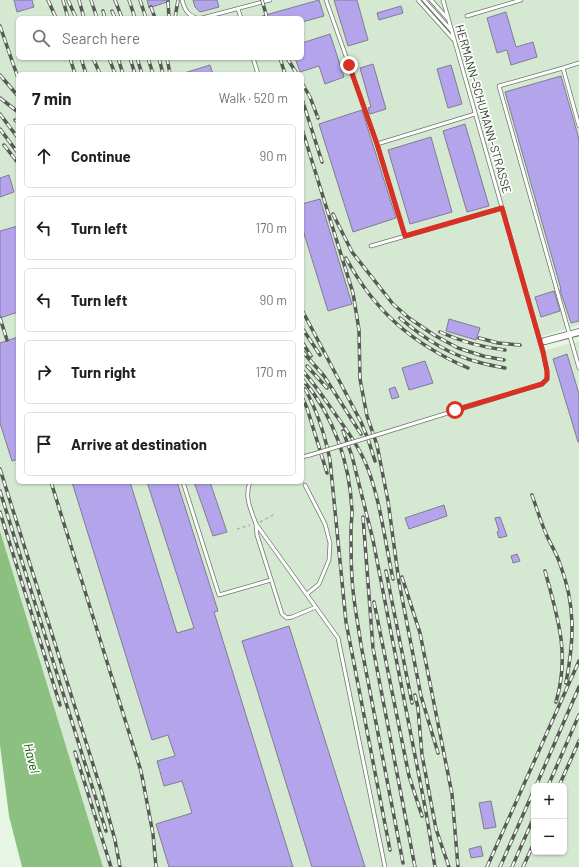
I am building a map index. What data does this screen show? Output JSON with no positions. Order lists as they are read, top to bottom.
{
  "streets": {
    "lane": ["HERMANN-SCHUMANN-STRASSE"]
  },
  "water": ["Havel"],
  "page": {
    "search": "Search here",
    "heading": ["7 min", "Walk · 520 m"],
    "list": [
      ["Continue", "90 m"],
      ["Turn left", "170 m"],
      ["Turn left", "90 m"],
      ["Turn right", "170 m"],
      "Arrive at destination"
    ],
    "map_buttons": ["+", "−"]
  }
}
